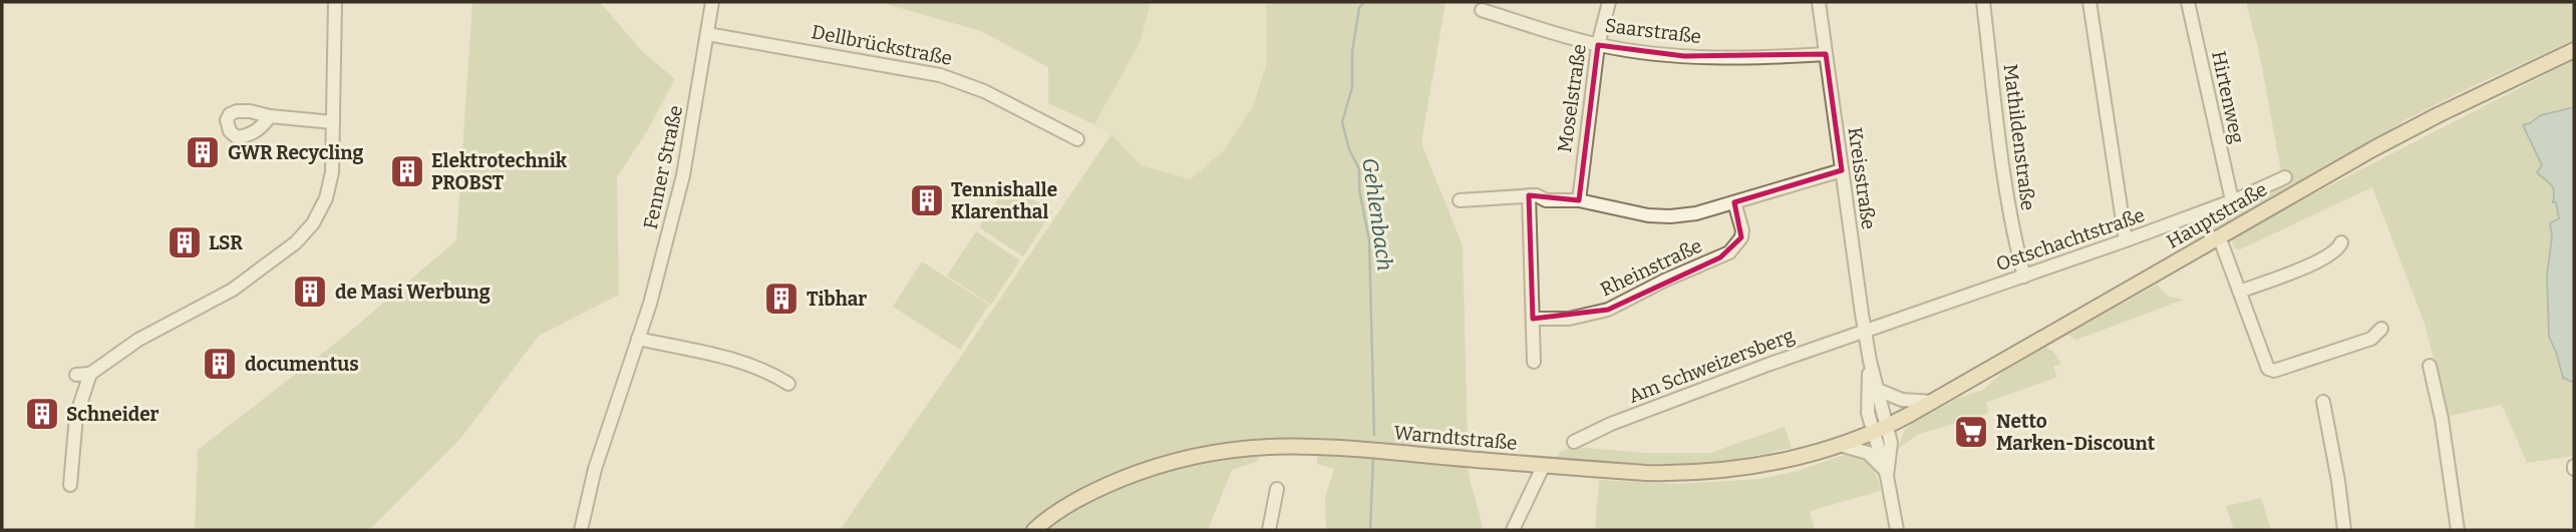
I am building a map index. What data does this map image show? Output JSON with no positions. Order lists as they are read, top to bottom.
{
  "streets": {
    "main road": ["Hauptstraße", "Warndtstraße"],
    "street": [
      "Saarstraße",
      "Dellbrückstraße",
      "Hirtenweg",
      "Moselstraße",
      "Mathildenstraße",
      "Fenner Straße",
      "Kreisstraße",
      "Ostschachtstraße",
      "Rheinstraße",
      "Am Schweizersberg"
    ]
  },
  "crossings": [
    ["Saarstraße", "Moselstraße"],
    ["Saarstraße", "Kreisstraße"],
    ["Dellbrückstraße", "Fenner Straße"],
    ["Hirtenweg", "Ostschachtstraße"],
    ["Moselstraße", "Rheinstraße"],
    ["Mathildenstraße", "Ostschachtstraße"],
    ["Kreisstraße", "Hauptstraße"],
    ["Kreisstraße", "Ostschachtstraße"],
    ["Kreisstraße", "Rheinstraße"],
    ["Kreisstraße", "Am Schweizersberg"],
    ["Kreisstraße", "Warndtstraße"],
    ["Hauptstraße", "Warndtstraße"],
    ["Ostschachtstraße", "Am Schweizersberg"]
  ],
  "water": ["Gehlenbach"],
  "places": {
    "building": [
      "GWR Recycling",
      "Elektrotechnik PROBST",
      "Tennishalle Klarenthal",
      "LSR",
      "de Masi Werbung",
      "Tibhar",
      "documentus",
      "Schneider"
    ],
    "supermarket": ["Netto Marken-Discount"]
  }
}
